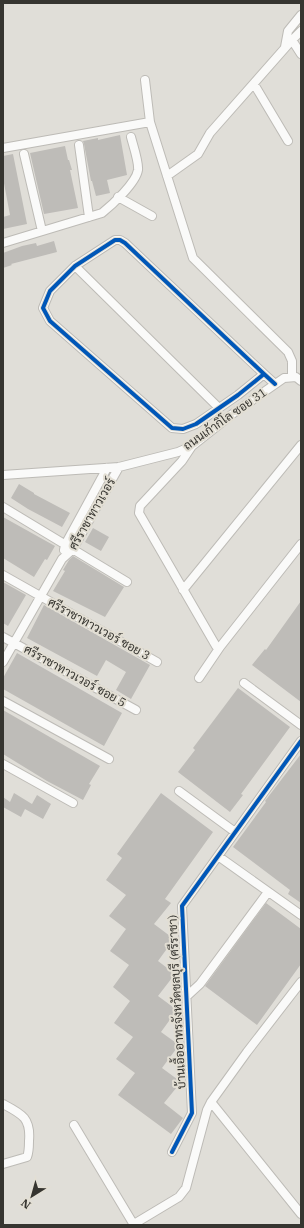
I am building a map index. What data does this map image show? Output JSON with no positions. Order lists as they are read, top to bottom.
{
  "streets": {
    "street": [
      "ถนนเก้ากิโล ซอย 31",
      "ศรีราชาทาวเวอร์",
      "ศรีราชาทาวเวอร์ ซอย 3",
      "ศรีราชาทาวเวอร์ ซอย 5",
      "บ้านเอื้ออาทรจังหวัดชลบุรี (ศรีราชา)"
    ]
  },
  "crossings": [
    ["ถนนเก้ากิโล ซอย 31", "ศรีราชาทาวเวอร์"],
    ["ศรีราชาทาวเวอร์", "ศรีราชาทาวเวอร์ ซอย 3"],
    ["ศรีราชาทาวเวอร์", "ศรีราชาทาวเวอร์ ซอย 5"]
  ],
  "north": "bottom left"
}
